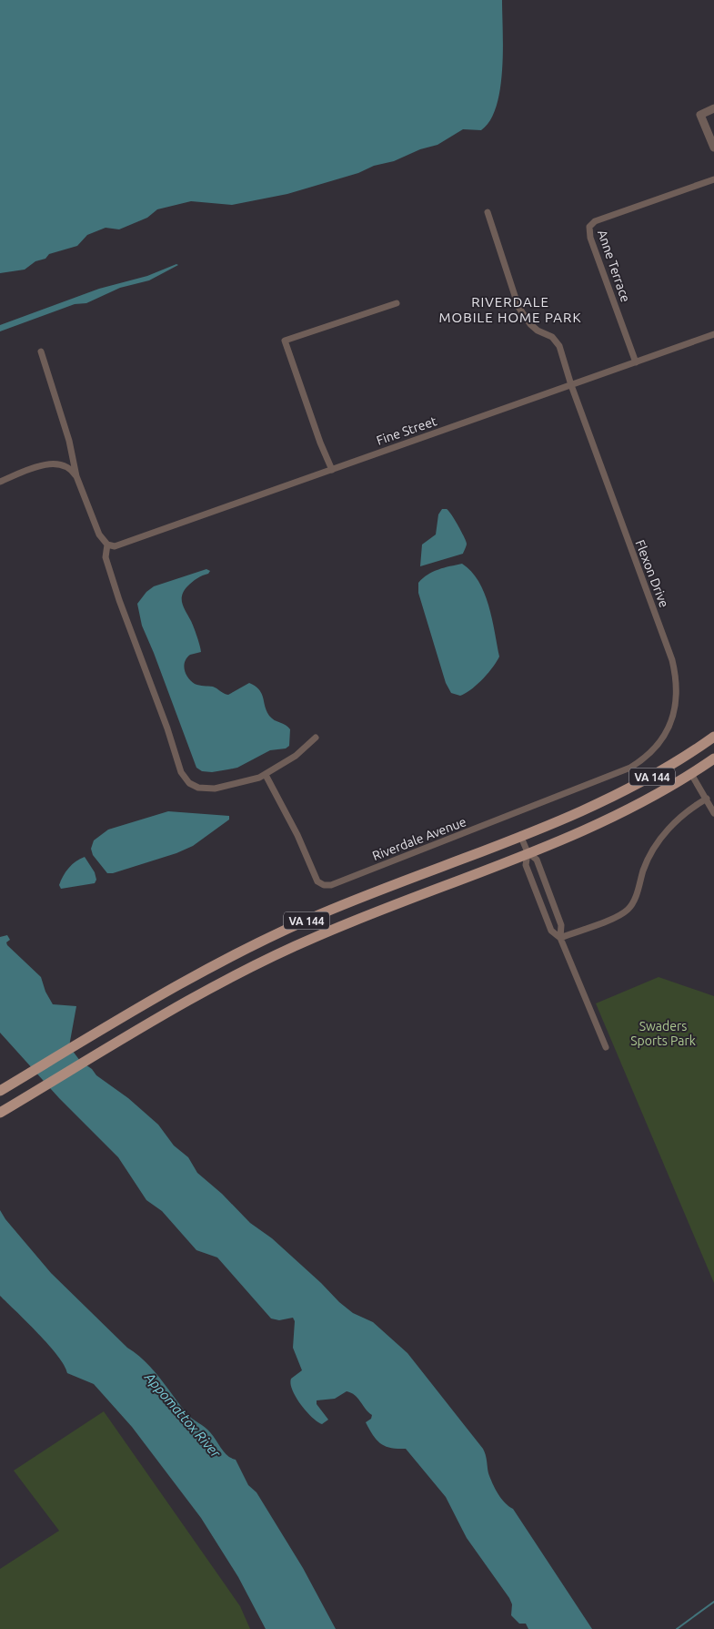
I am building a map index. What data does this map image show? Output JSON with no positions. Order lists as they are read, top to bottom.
{
  "streets": {
    "main road": ["VA 144"],
    "street": [
      "Anne Terrace",
      "Fine Street",
      "Flexon Drive",
      "Riverdale Avenue"
    ]
  },
  "crossings": [
    ["Anne Terrace", "Fine Street"],
    ["Fine Street", "Flexon Drive"],
    ["Flexon Drive", "Riverdale Avenue"]
  ],
  "districts": ["RIVERDALE MOBILE HOME PARK"],
  "water": ["Appomattox River"],
  "parks": ["Swaders Sports Park"]
}
